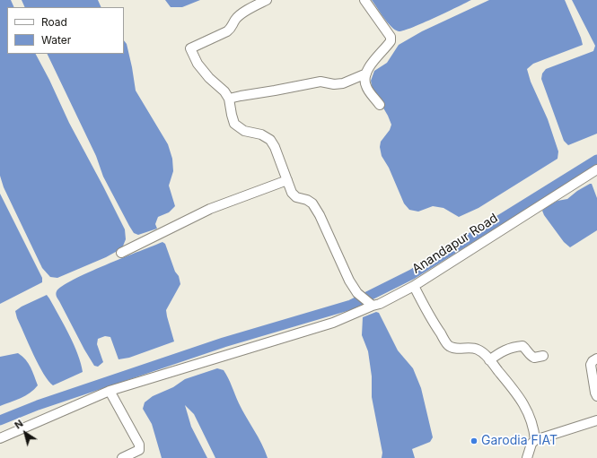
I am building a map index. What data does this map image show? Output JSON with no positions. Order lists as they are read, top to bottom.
{
  "streets": {
    "street": ["Anandapur Road"]
  },
  "places": ["Garodia FIAT"],
  "legend": ["Road", "Water"],
  "north": "top left"
}
